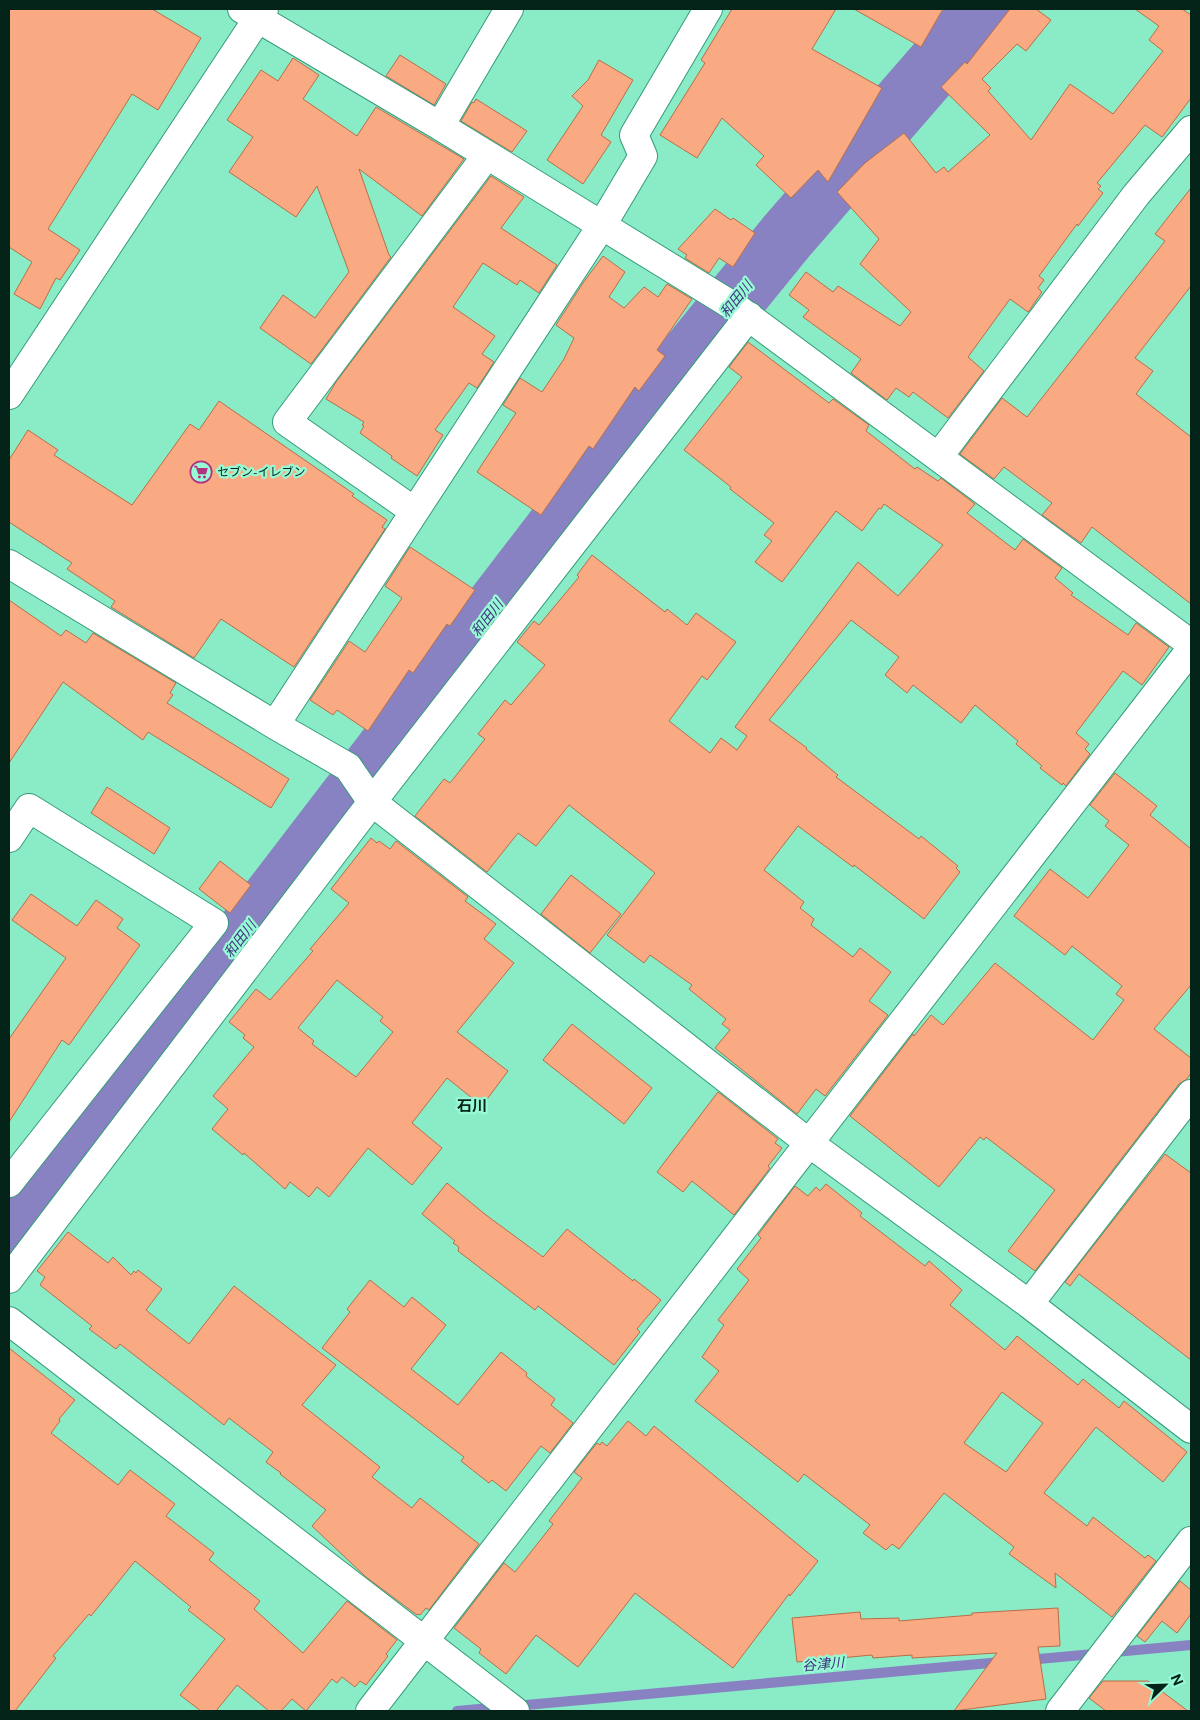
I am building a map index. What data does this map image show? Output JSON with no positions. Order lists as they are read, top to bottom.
{
  "districts": ["石川"],
  "water": ["和田川", "谷津川"],
  "places": {
    "supermarket": ["セブン-イレブン"]
  },
  "north": "top right"
}
